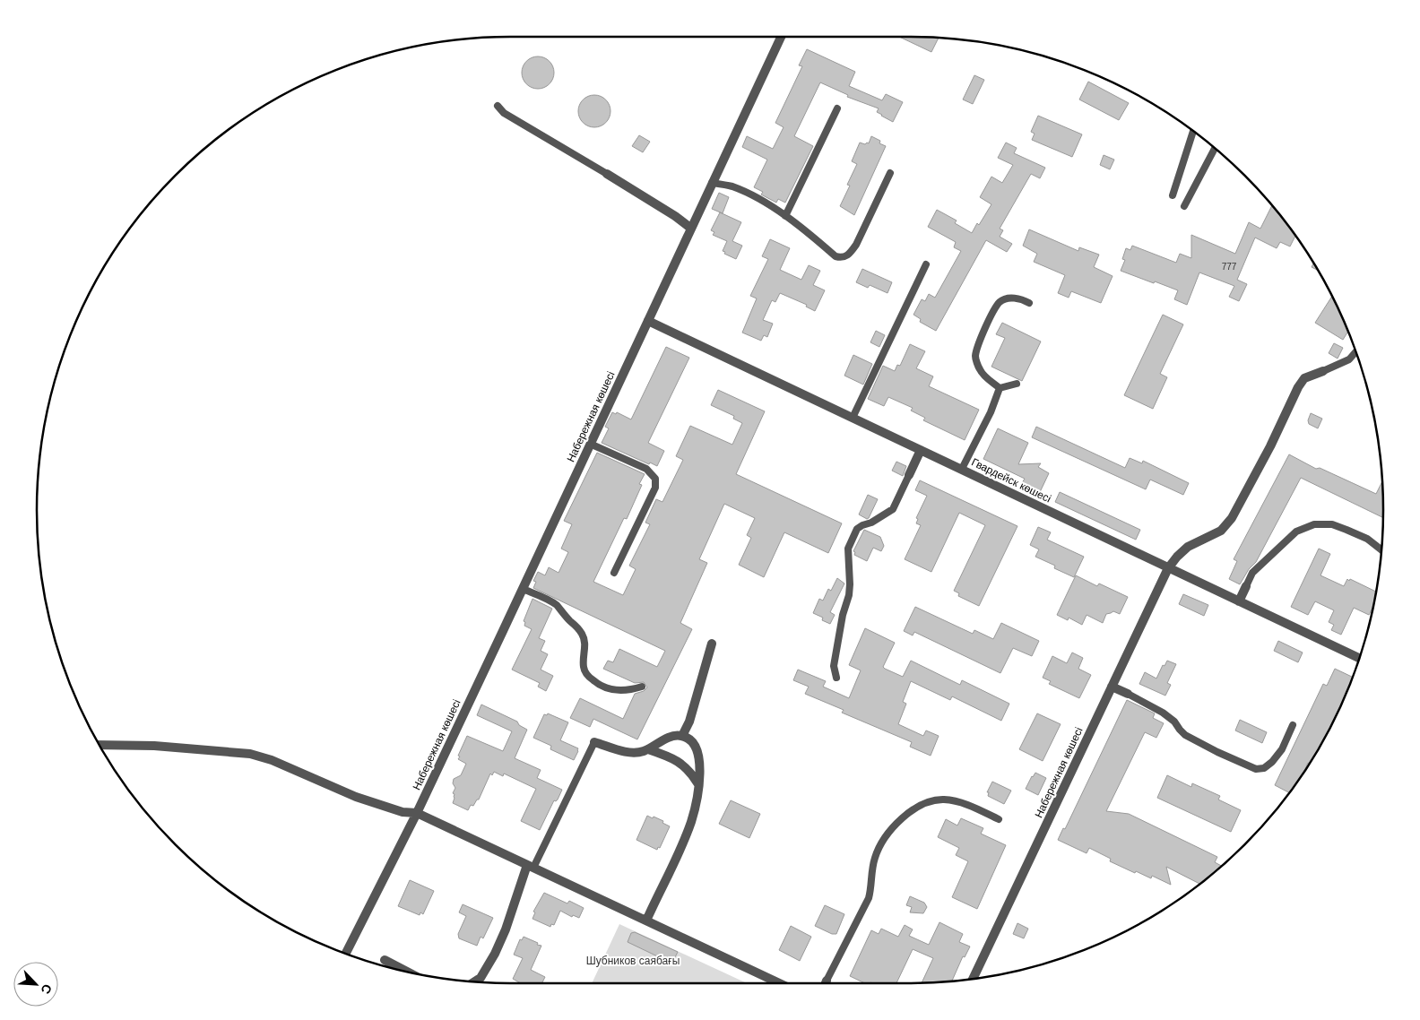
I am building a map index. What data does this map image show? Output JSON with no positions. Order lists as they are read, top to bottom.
{
  "streets": {
    "street": ["Набережная көшесі", "Гвардейск көшесі"]
  },
  "crossings": [
    ["Набережная көшесі", "Гвардейск көшесі"]
  ],
  "parks": ["Шубников саябағы"],
  "house_numbers": ["777"],
  "north": "bottom right"
}
